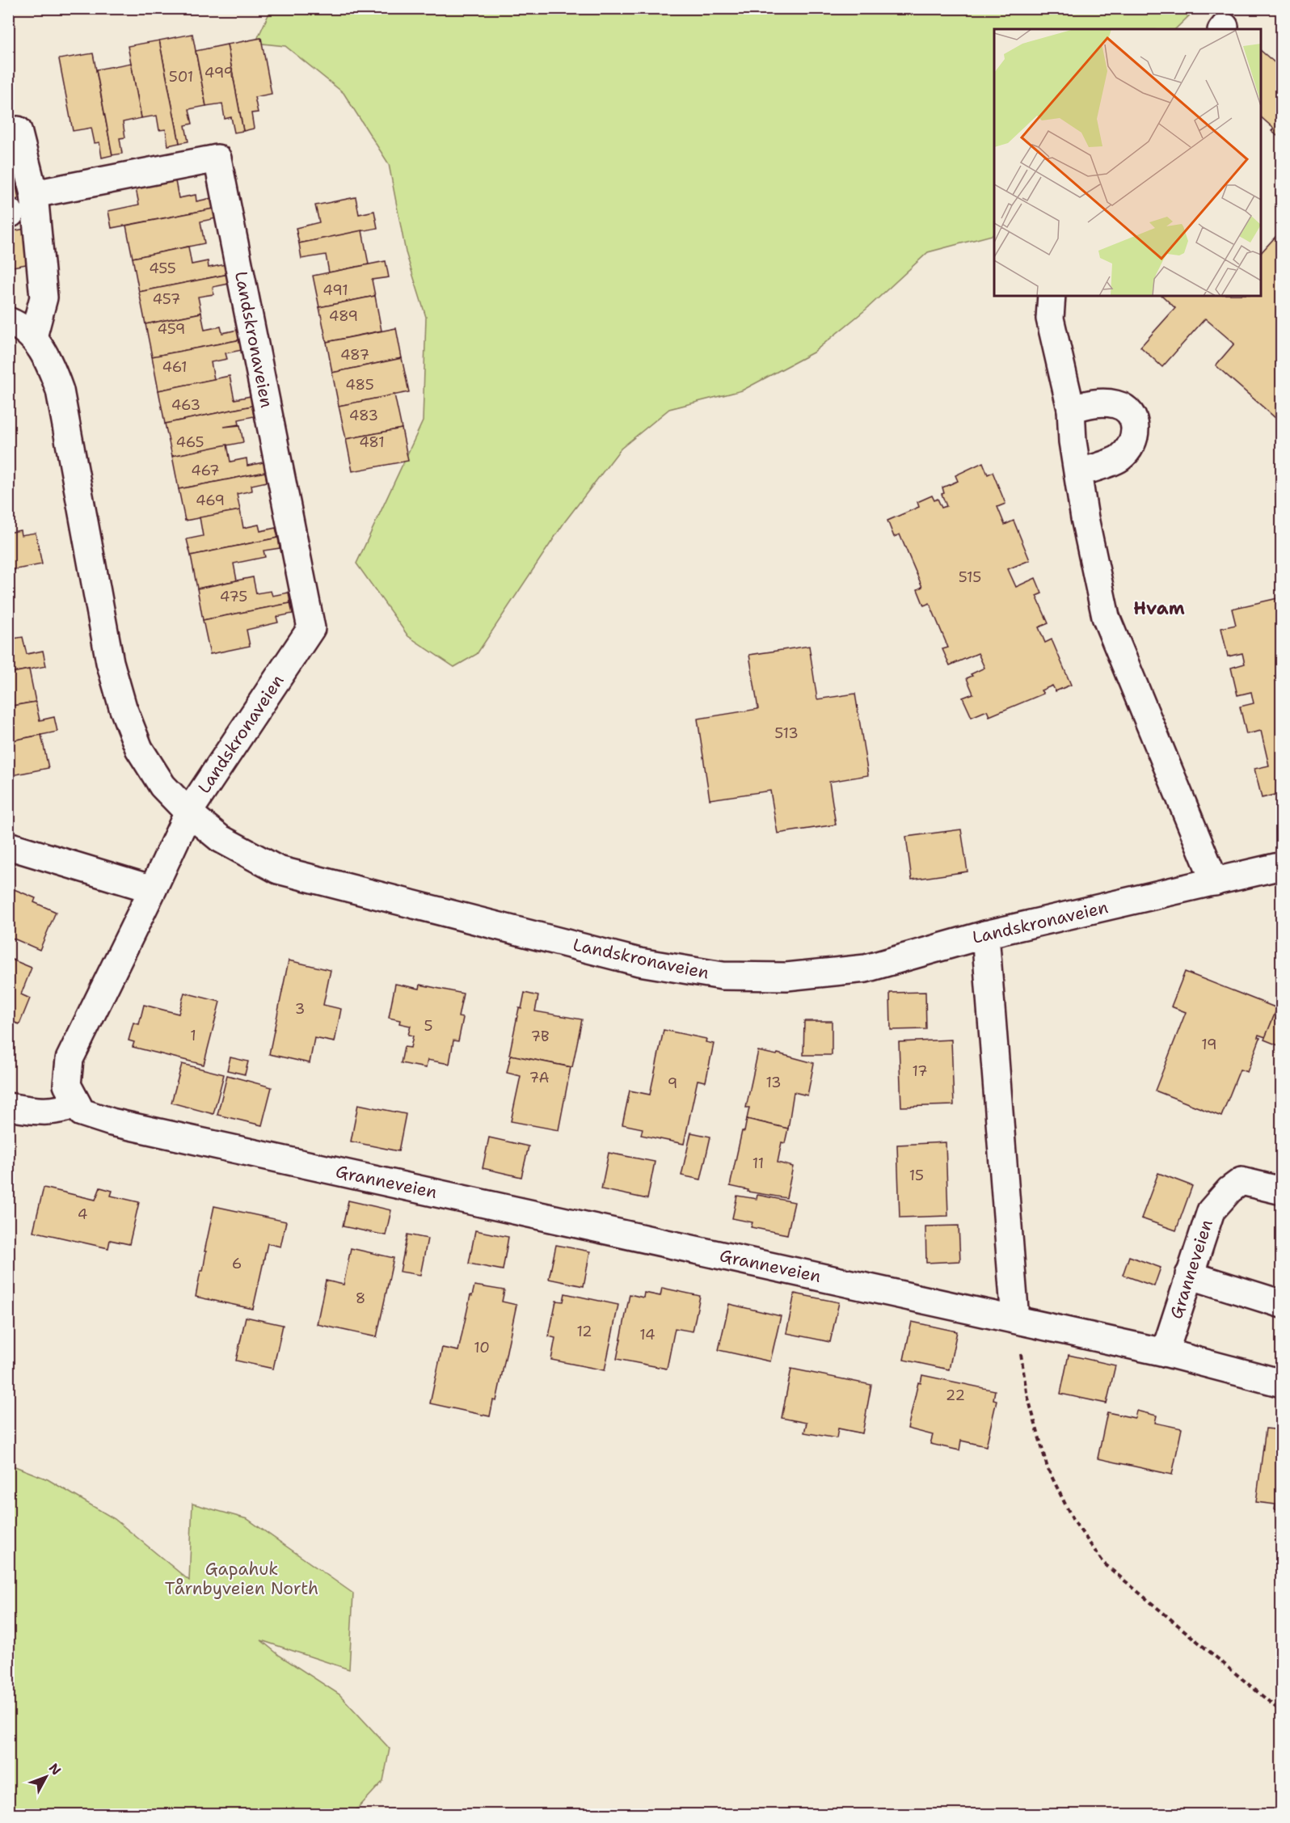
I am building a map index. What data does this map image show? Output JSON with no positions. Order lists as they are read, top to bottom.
{
  "streets": {
    "street": ["Landskronaveien", "Granneveien"]
  },
  "districts": ["Hvam"],
  "parks": ["Gapahuk Tårnbyveien North"],
  "house_numbers": [
    "499",
    "501",
    "455",
    "491",
    "457",
    "489",
    "459",
    "487",
    "461",
    "485",
    "463",
    "483",
    "465",
    "481",
    "467",
    "469",
    "515",
    "475",
    "513",
    "3",
    "5",
    "1",
    "7B",
    "19",
    "17",
    "7A",
    "13",
    "9",
    "11",
    "15",
    "4",
    "6",
    "8",
    "12",
    "14",
    "10",
    "22"
  ],
  "north": "top right"
}
